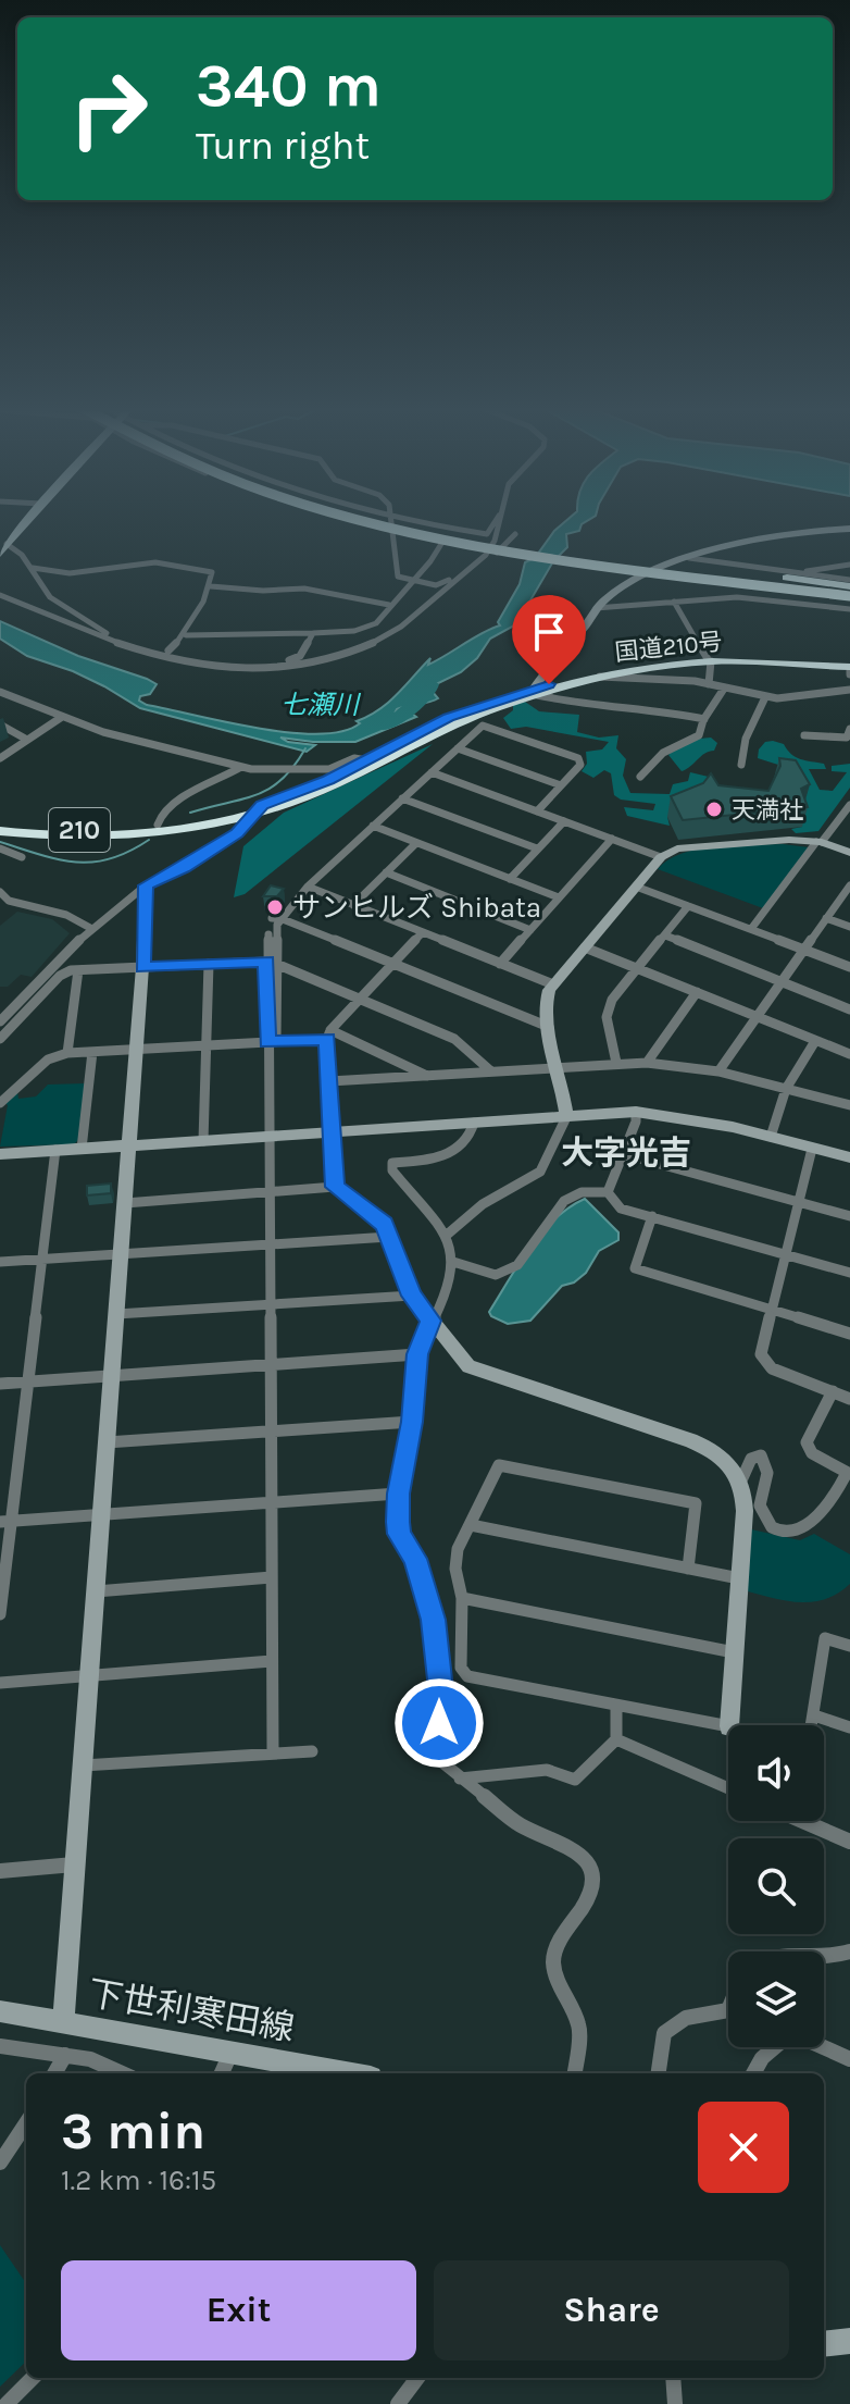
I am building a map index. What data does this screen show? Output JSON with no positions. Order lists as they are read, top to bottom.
{
  "streets": {
    "highway": ["国道210号", "210"],
    "street": ["下世利寒田線"]
  },
  "districts": ["大字光吉"],
  "water": ["七瀬川"],
  "places": ["天満社", "サンヒルズ Shibata"],
  "page": {
    "turn": ["340 m", "Turn right"],
    "heading": ["3 min", "1.2 km · 16:15"],
    "buttons": ["Exit", "Share"]
  }
}
